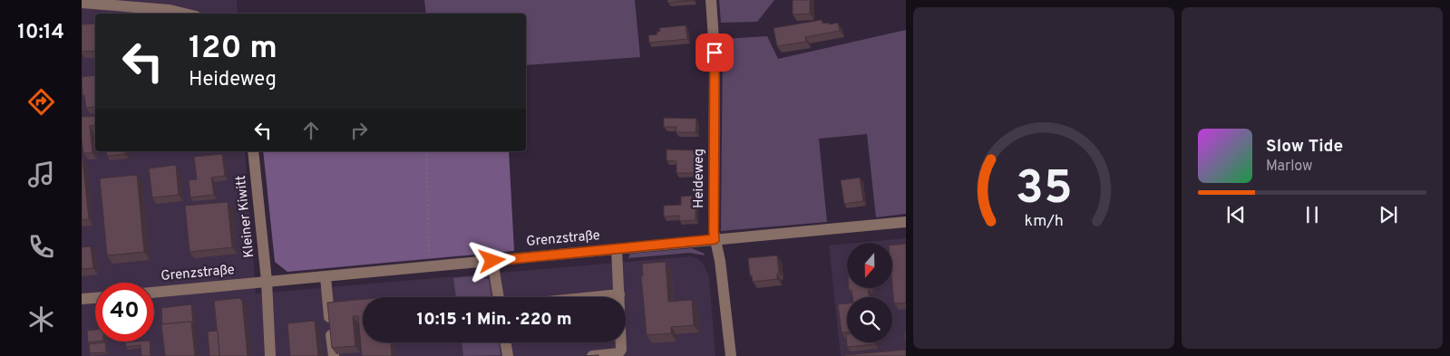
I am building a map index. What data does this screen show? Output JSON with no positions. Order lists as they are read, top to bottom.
{
  "streets": {
    "street": ["Heideweg", "Kleiner Kiwitt", "Grenzstraße"]
  },
  "crossings": [
    ["Heideweg", "Grenzstraße"],
    ["Kleiner Kiwitt", "Grenzstraße"]
  ],
  "north": "bottom",
  "page": {
    "tabs": "10:14",
    "turn": ["120 m", "Heideweg"],
    "song": ["Slow Tide", "Marlow"],
    "limit": "40",
    "trip": "10:15 · 1 Min. · 220 m",
    "gauge": ["35", "km/h"]
  }
}
